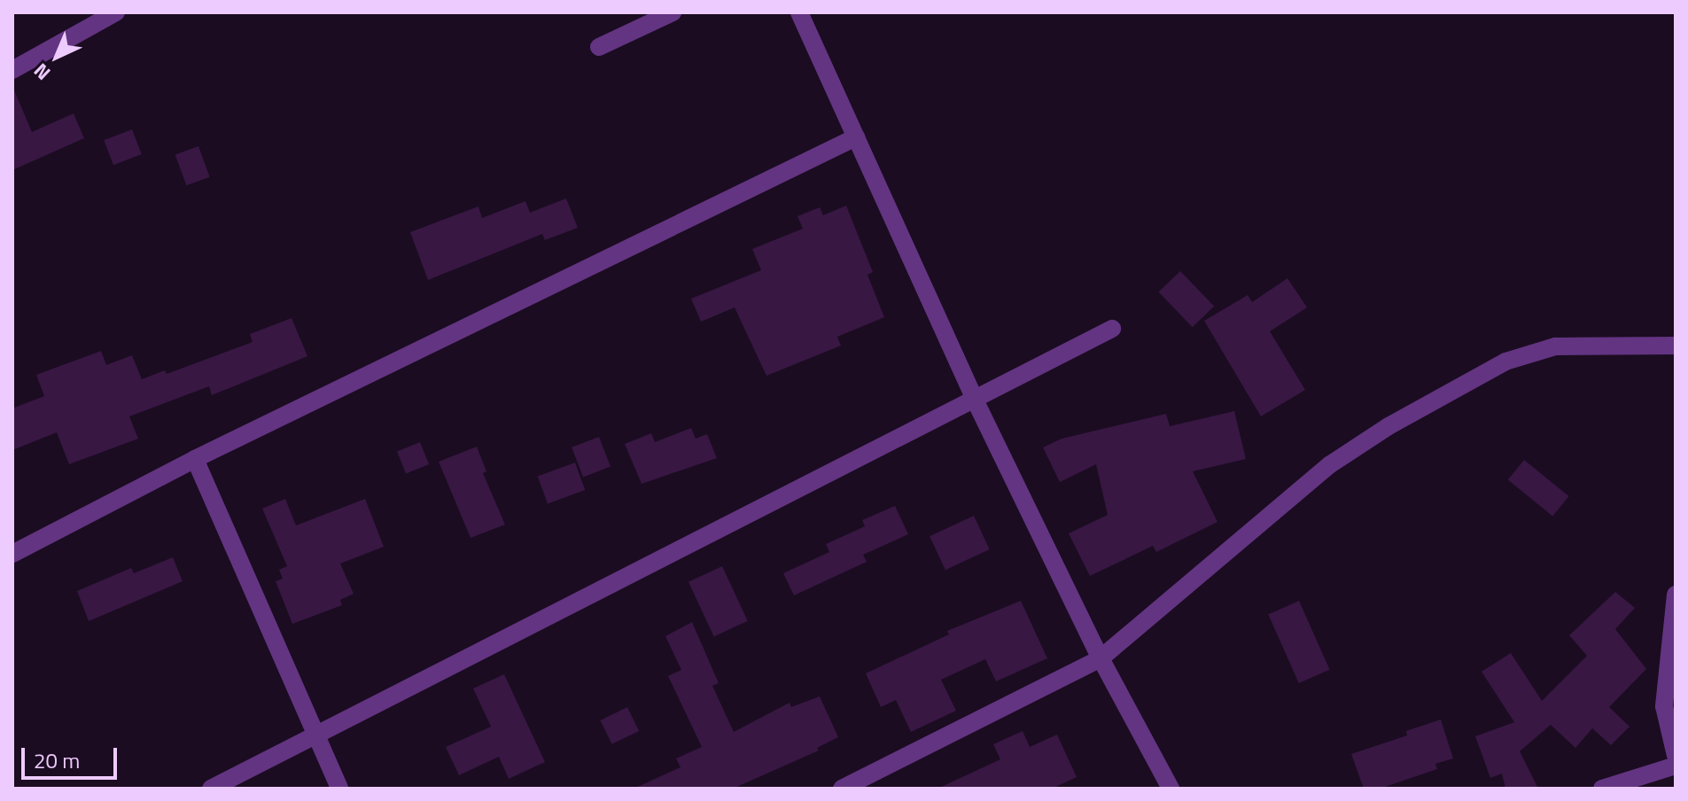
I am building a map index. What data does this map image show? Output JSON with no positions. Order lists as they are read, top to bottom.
{
  "scale_bar": "20 m",
  "north": "bottom left"
}
